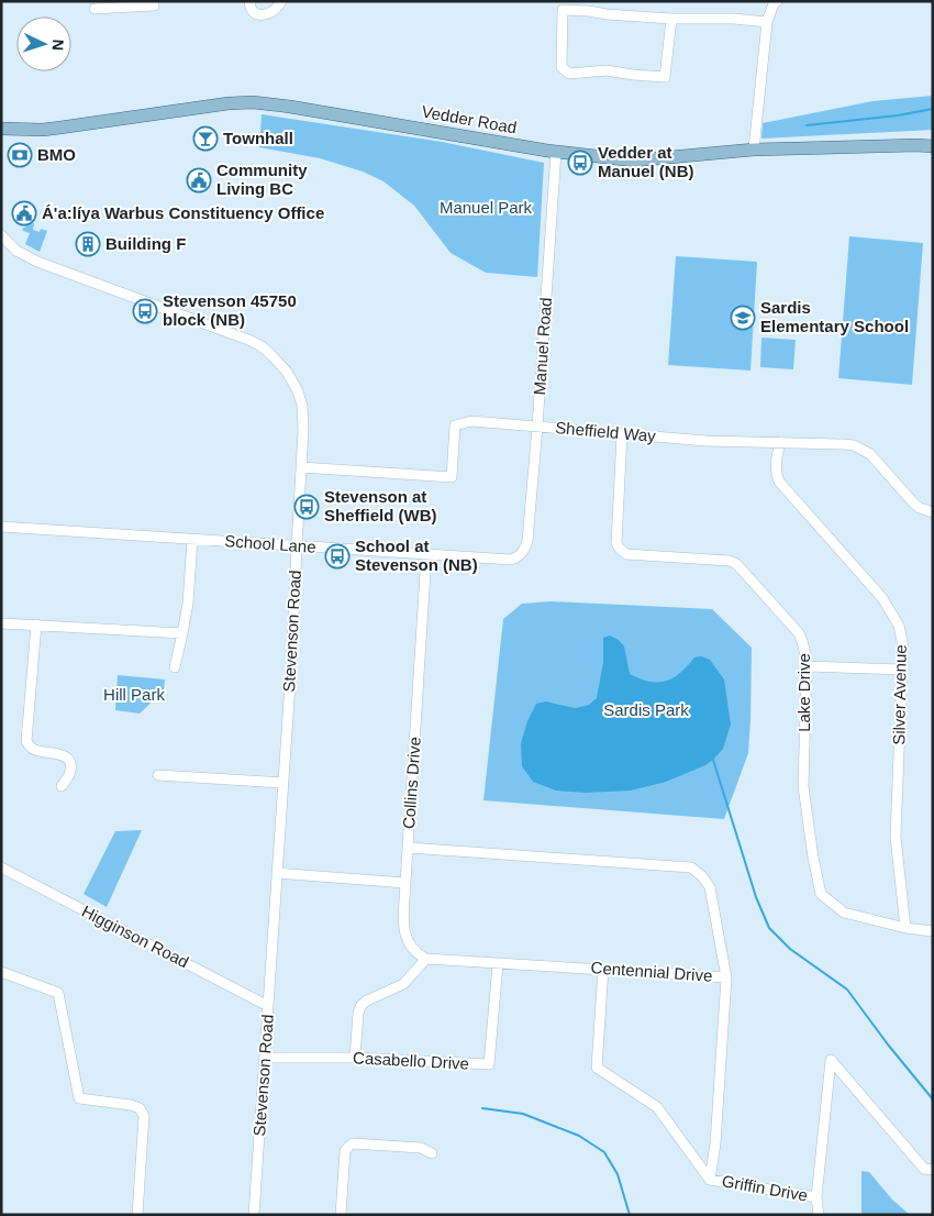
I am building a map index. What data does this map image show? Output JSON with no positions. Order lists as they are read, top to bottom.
{
  "streets": {
    "main road": ["Vedder Road"],
    "street": [
      "Manuel Road",
      "Sheffield Way",
      "School Lane",
      "Stevenson Road",
      "Lake Drive",
      "Silver Avenue",
      "Collins Drive",
      "Higginson Road",
      "Centennial Drive",
      "Casabello Drive",
      "Griffin Drive"
    ]
  },
  "crossings": [
    ["Vedder Road", "Manuel Road"],
    ["Manuel Road", "Sheffield Way"],
    ["Manuel Road", "School Lane"],
    ["Sheffield Way", "Stevenson Road"],
    ["Sheffield Way", "Lake Drive"],
    ["Sheffield Way", "Silver Avenue"],
    ["School Lane", "Stevenson Road"],
    ["School Lane", "Collins Drive"],
    ["Stevenson Road", "Higginson Road"],
    ["Stevenson Road", "Casabello Drive"],
    ["Lake Drive", "Silver Avenue"],
    ["Collins Drive", "Centennial Drive"],
    ["Centennial Drive", "Casabello Drive"],
    ["Centennial Drive", "Griffin Drive"]
  ],
  "parks": ["Manuel Park", "Hill Park", "Sardis Park"],
  "places": {
    "bar": ["Townhall"],
    "bank": ["BMO"],
    "bus stop": [
      "Vedder at Manuel (NB)",
      "Stevenson 45750 block (NB)",
      "Stevenson at Sheffield (WB)",
      "School at Stevenson (NB)"
    ],
    "public building": ["Community Living BC", "Á'a:líya Warbus Constituency Office"],
    "building": ["Building F"],
    "school or university": ["Sardis Elementary School"]
  },
  "north": "right"
}
